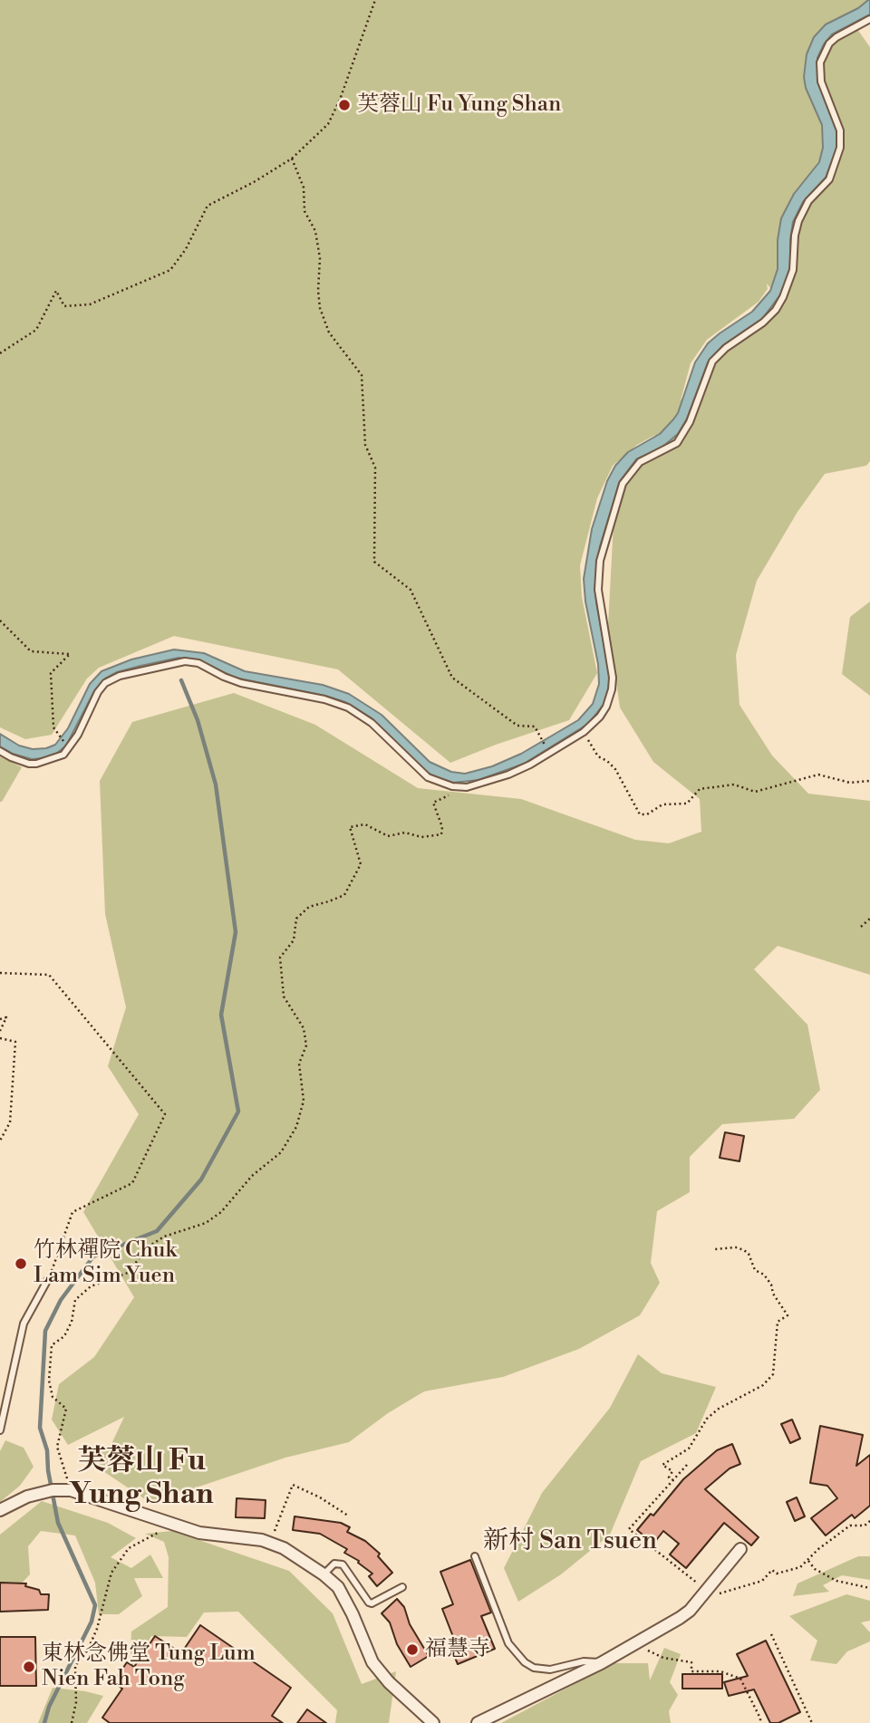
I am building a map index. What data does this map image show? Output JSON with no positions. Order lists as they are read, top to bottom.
{
  "districts": ["芙蓉山 Fu Yung Shan", "新村 San Tsuen"],
  "places": [
    "芙蓉山 Fu Yung Shan",
    "竹林禪院 Chuk Lam Sim Yuen",
    "福慧寺",
    "東林念佛堂 Tung Lum Nien Fah Tong"
  ]
}
